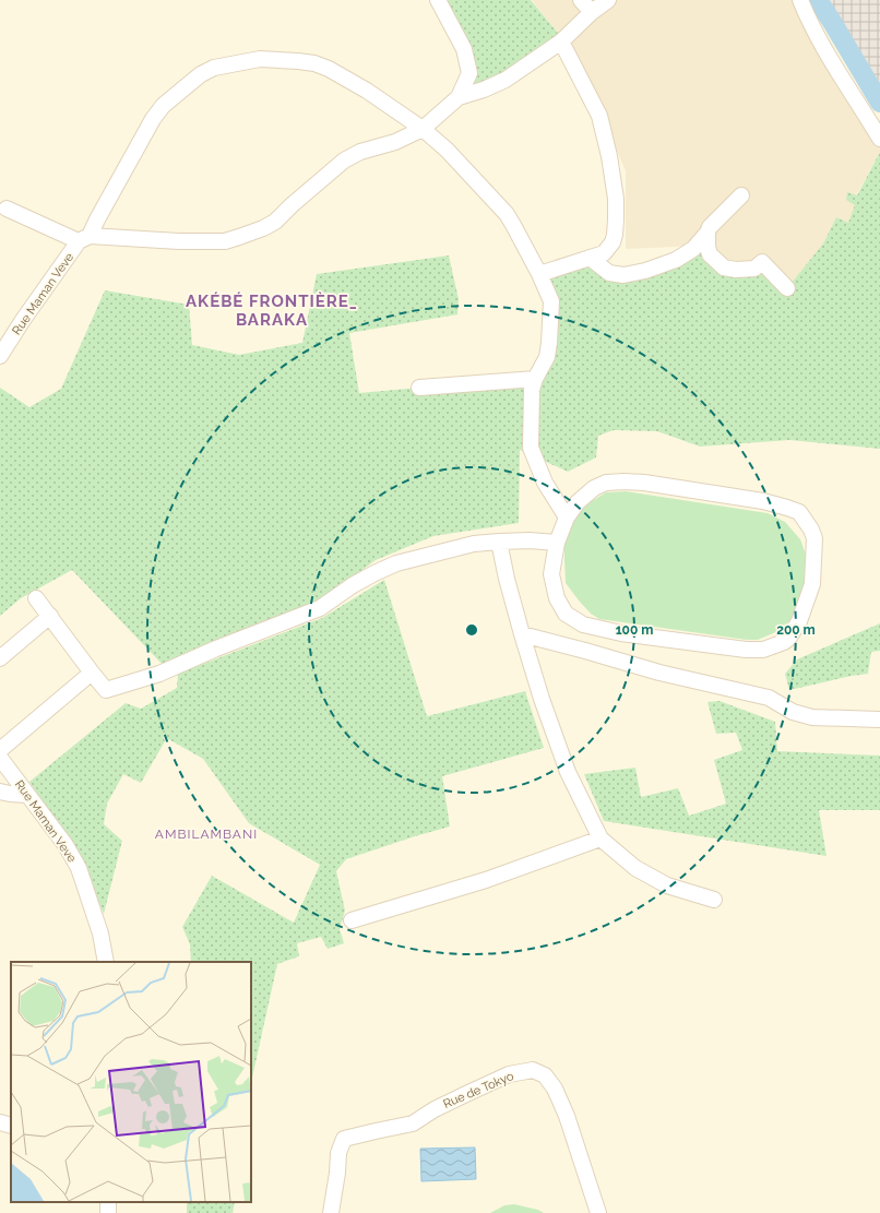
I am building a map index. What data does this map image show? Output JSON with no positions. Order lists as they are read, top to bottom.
{
  "streets": {
    "street": ["Rue Maman Veve", "Rue de Tokyo"]
  },
  "districts": ["AKÉBÉ FRONTIÈRE_ BARAKA", "AMBILAMBANI"],
  "rings": ["100 m", "200 m"]
}
